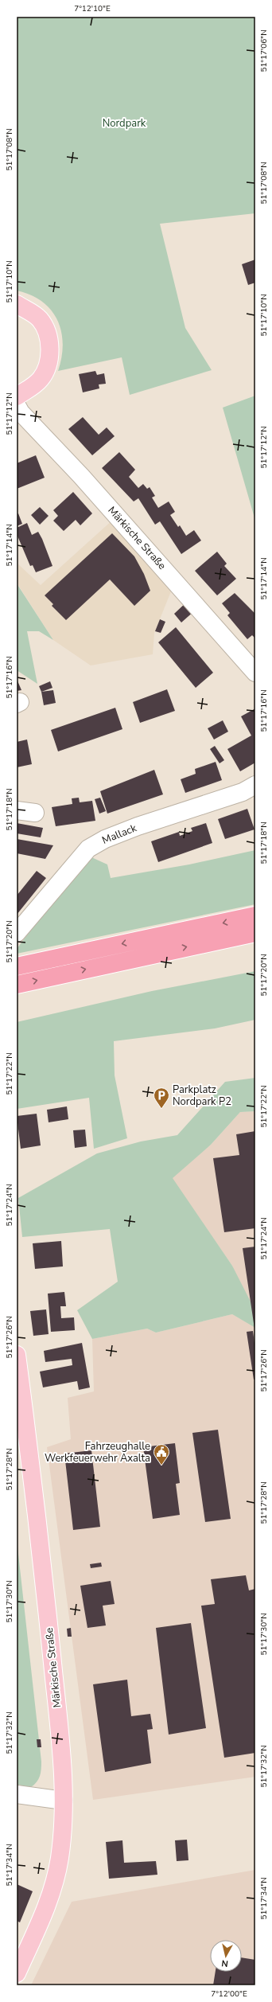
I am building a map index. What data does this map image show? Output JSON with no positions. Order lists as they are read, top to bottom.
{
  "streets": {
    "main road": ["Märkische Straße"],
    "street": ["Mallack"]
  },
  "parks": ["Nordpark"],
  "places": {
    "parking": ["Parkplatz Nordpark P2"],
    "public building": ["Fahrzeughalle Werkfeuerwehr Axalta"]
  },
  "north": "bottom",
  "coordinates": [
    "7°12'10\"E",
    "51°17'06\"N",
    "51°17'08\"N",
    "51°17'10\"N",
    "51°17'12\"N",
    "51°17'14\"N",
    "51°17'16\"N",
    "51°17'18\"N",
    "51°17'20\"N",
    "51°17'22\"N",
    "51°17'24\"N",
    "51°17'26\"N",
    "51°17'28\"N",
    "51°17'30\"N",
    "51°17'32\"N",
    "51°17'34\"N",
    "7°12'00\"E"
  ]
}
